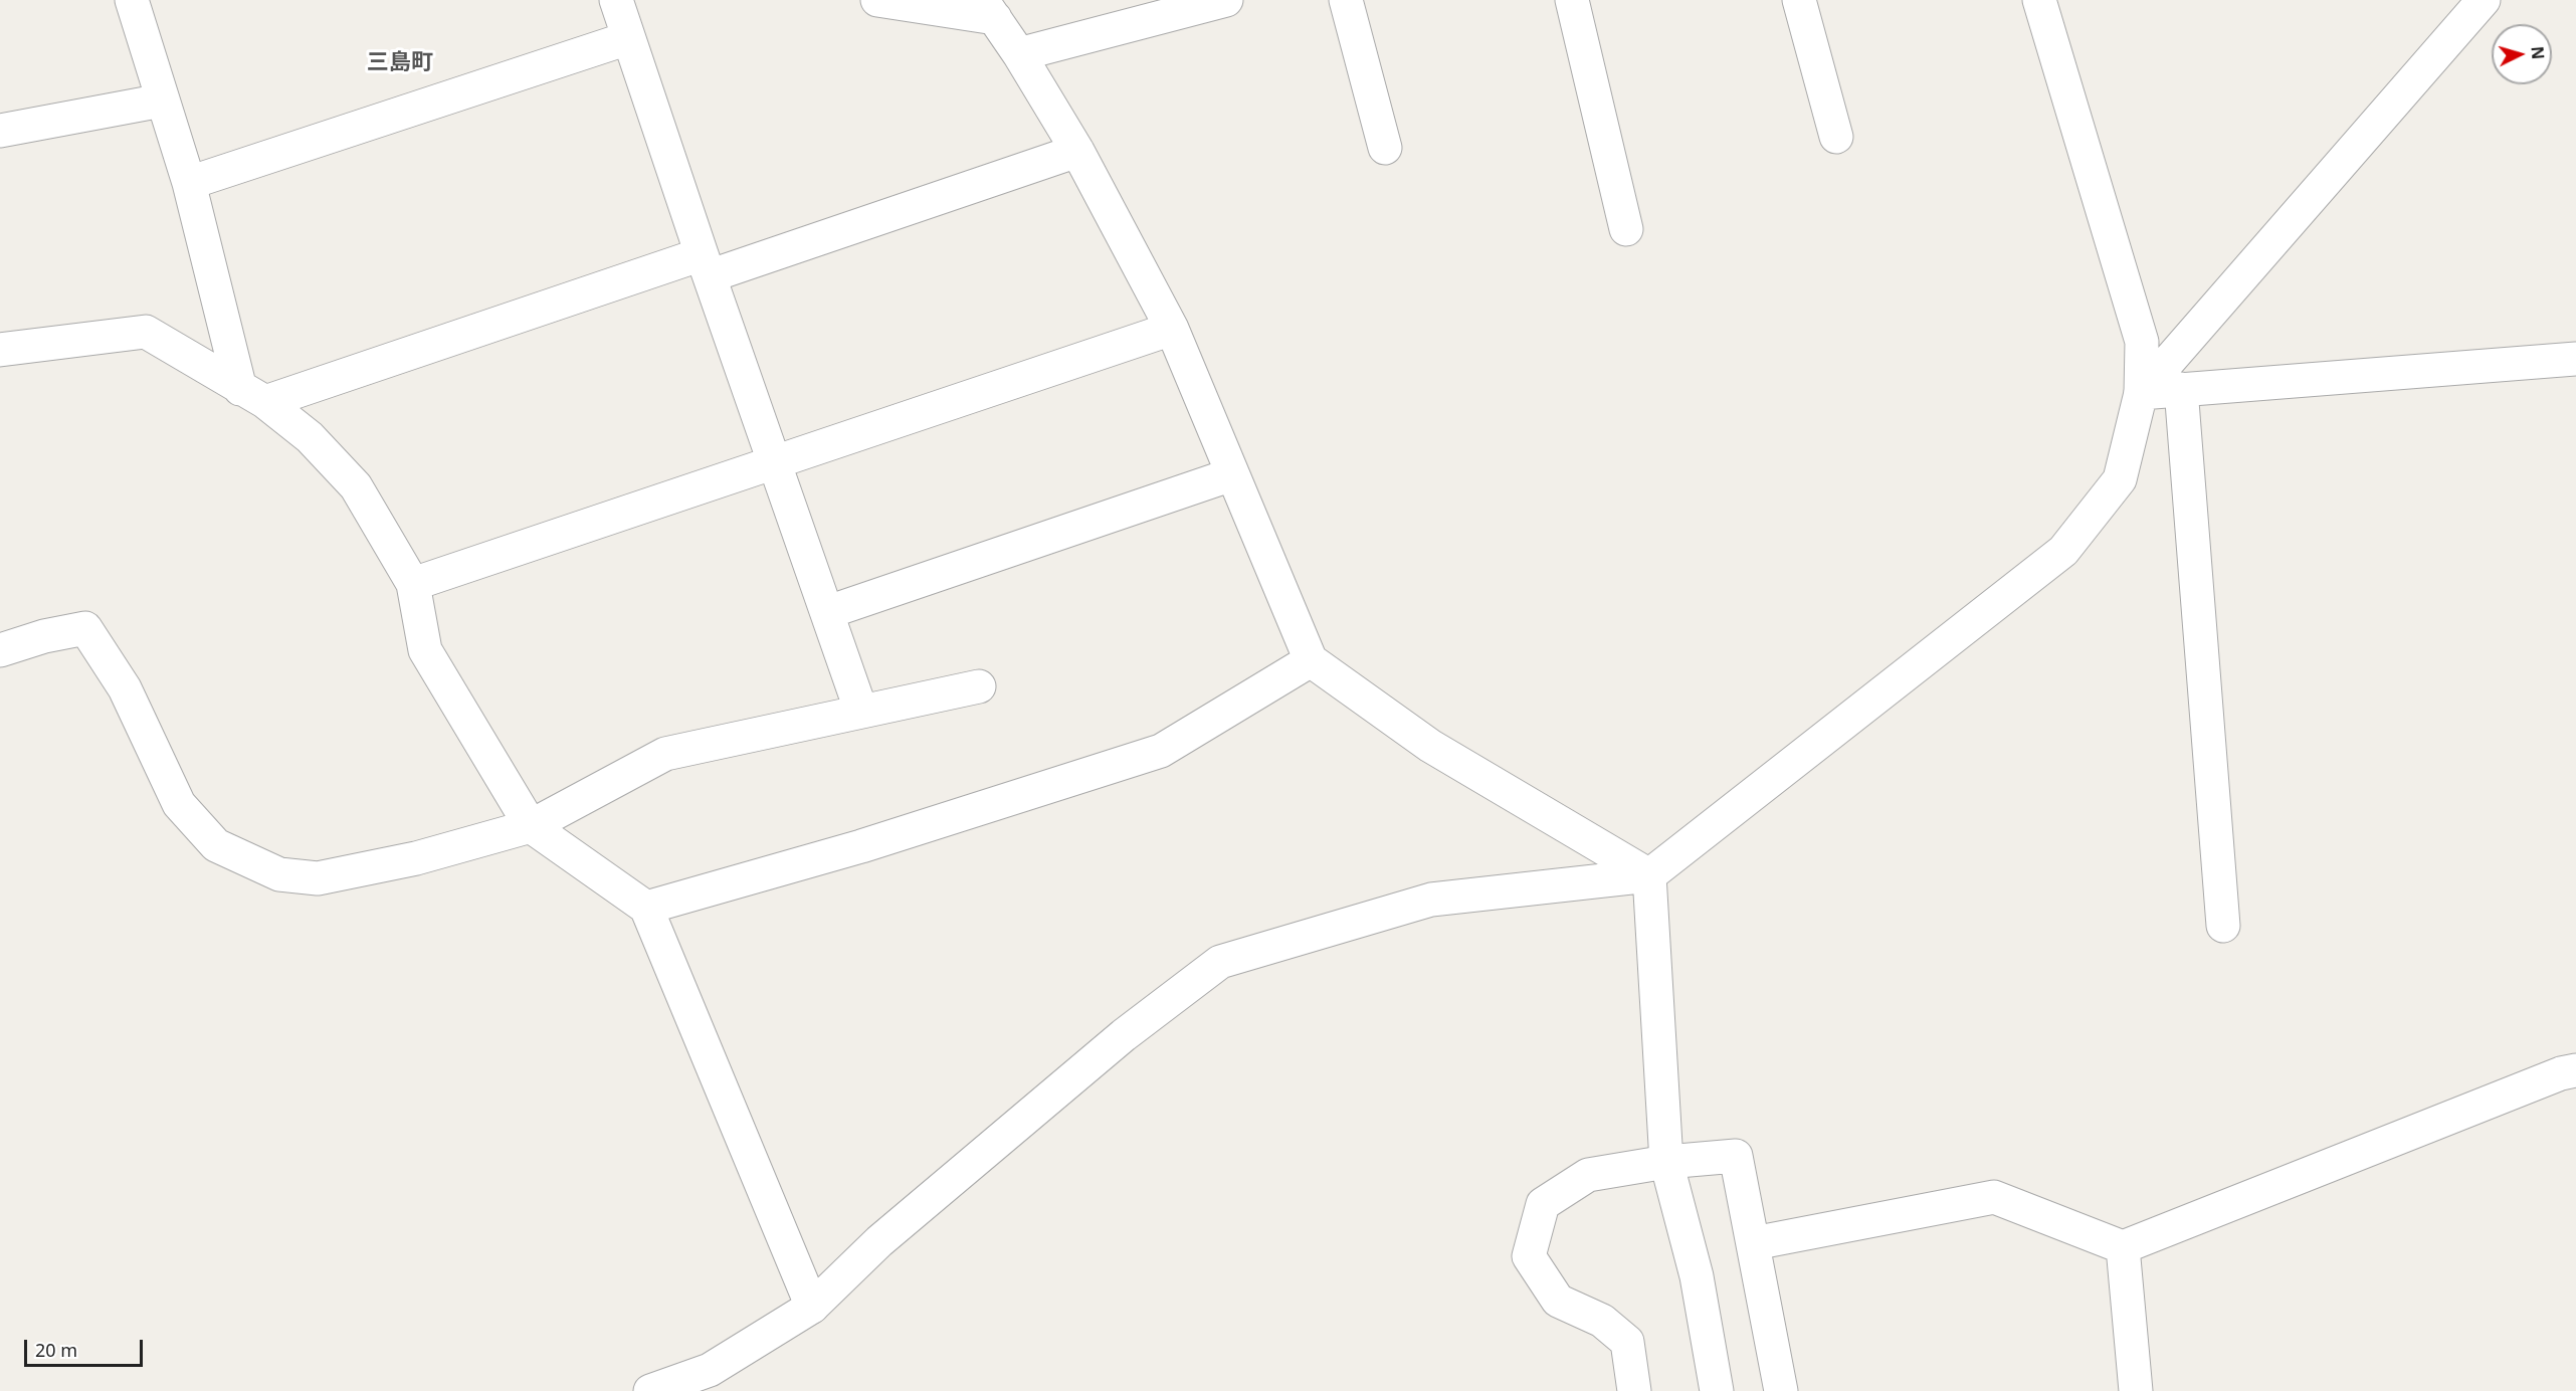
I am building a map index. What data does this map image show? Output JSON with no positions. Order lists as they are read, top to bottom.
{
  "districts": ["三島町"],
  "scale_bar": "20 m",
  "north": "right"
}
